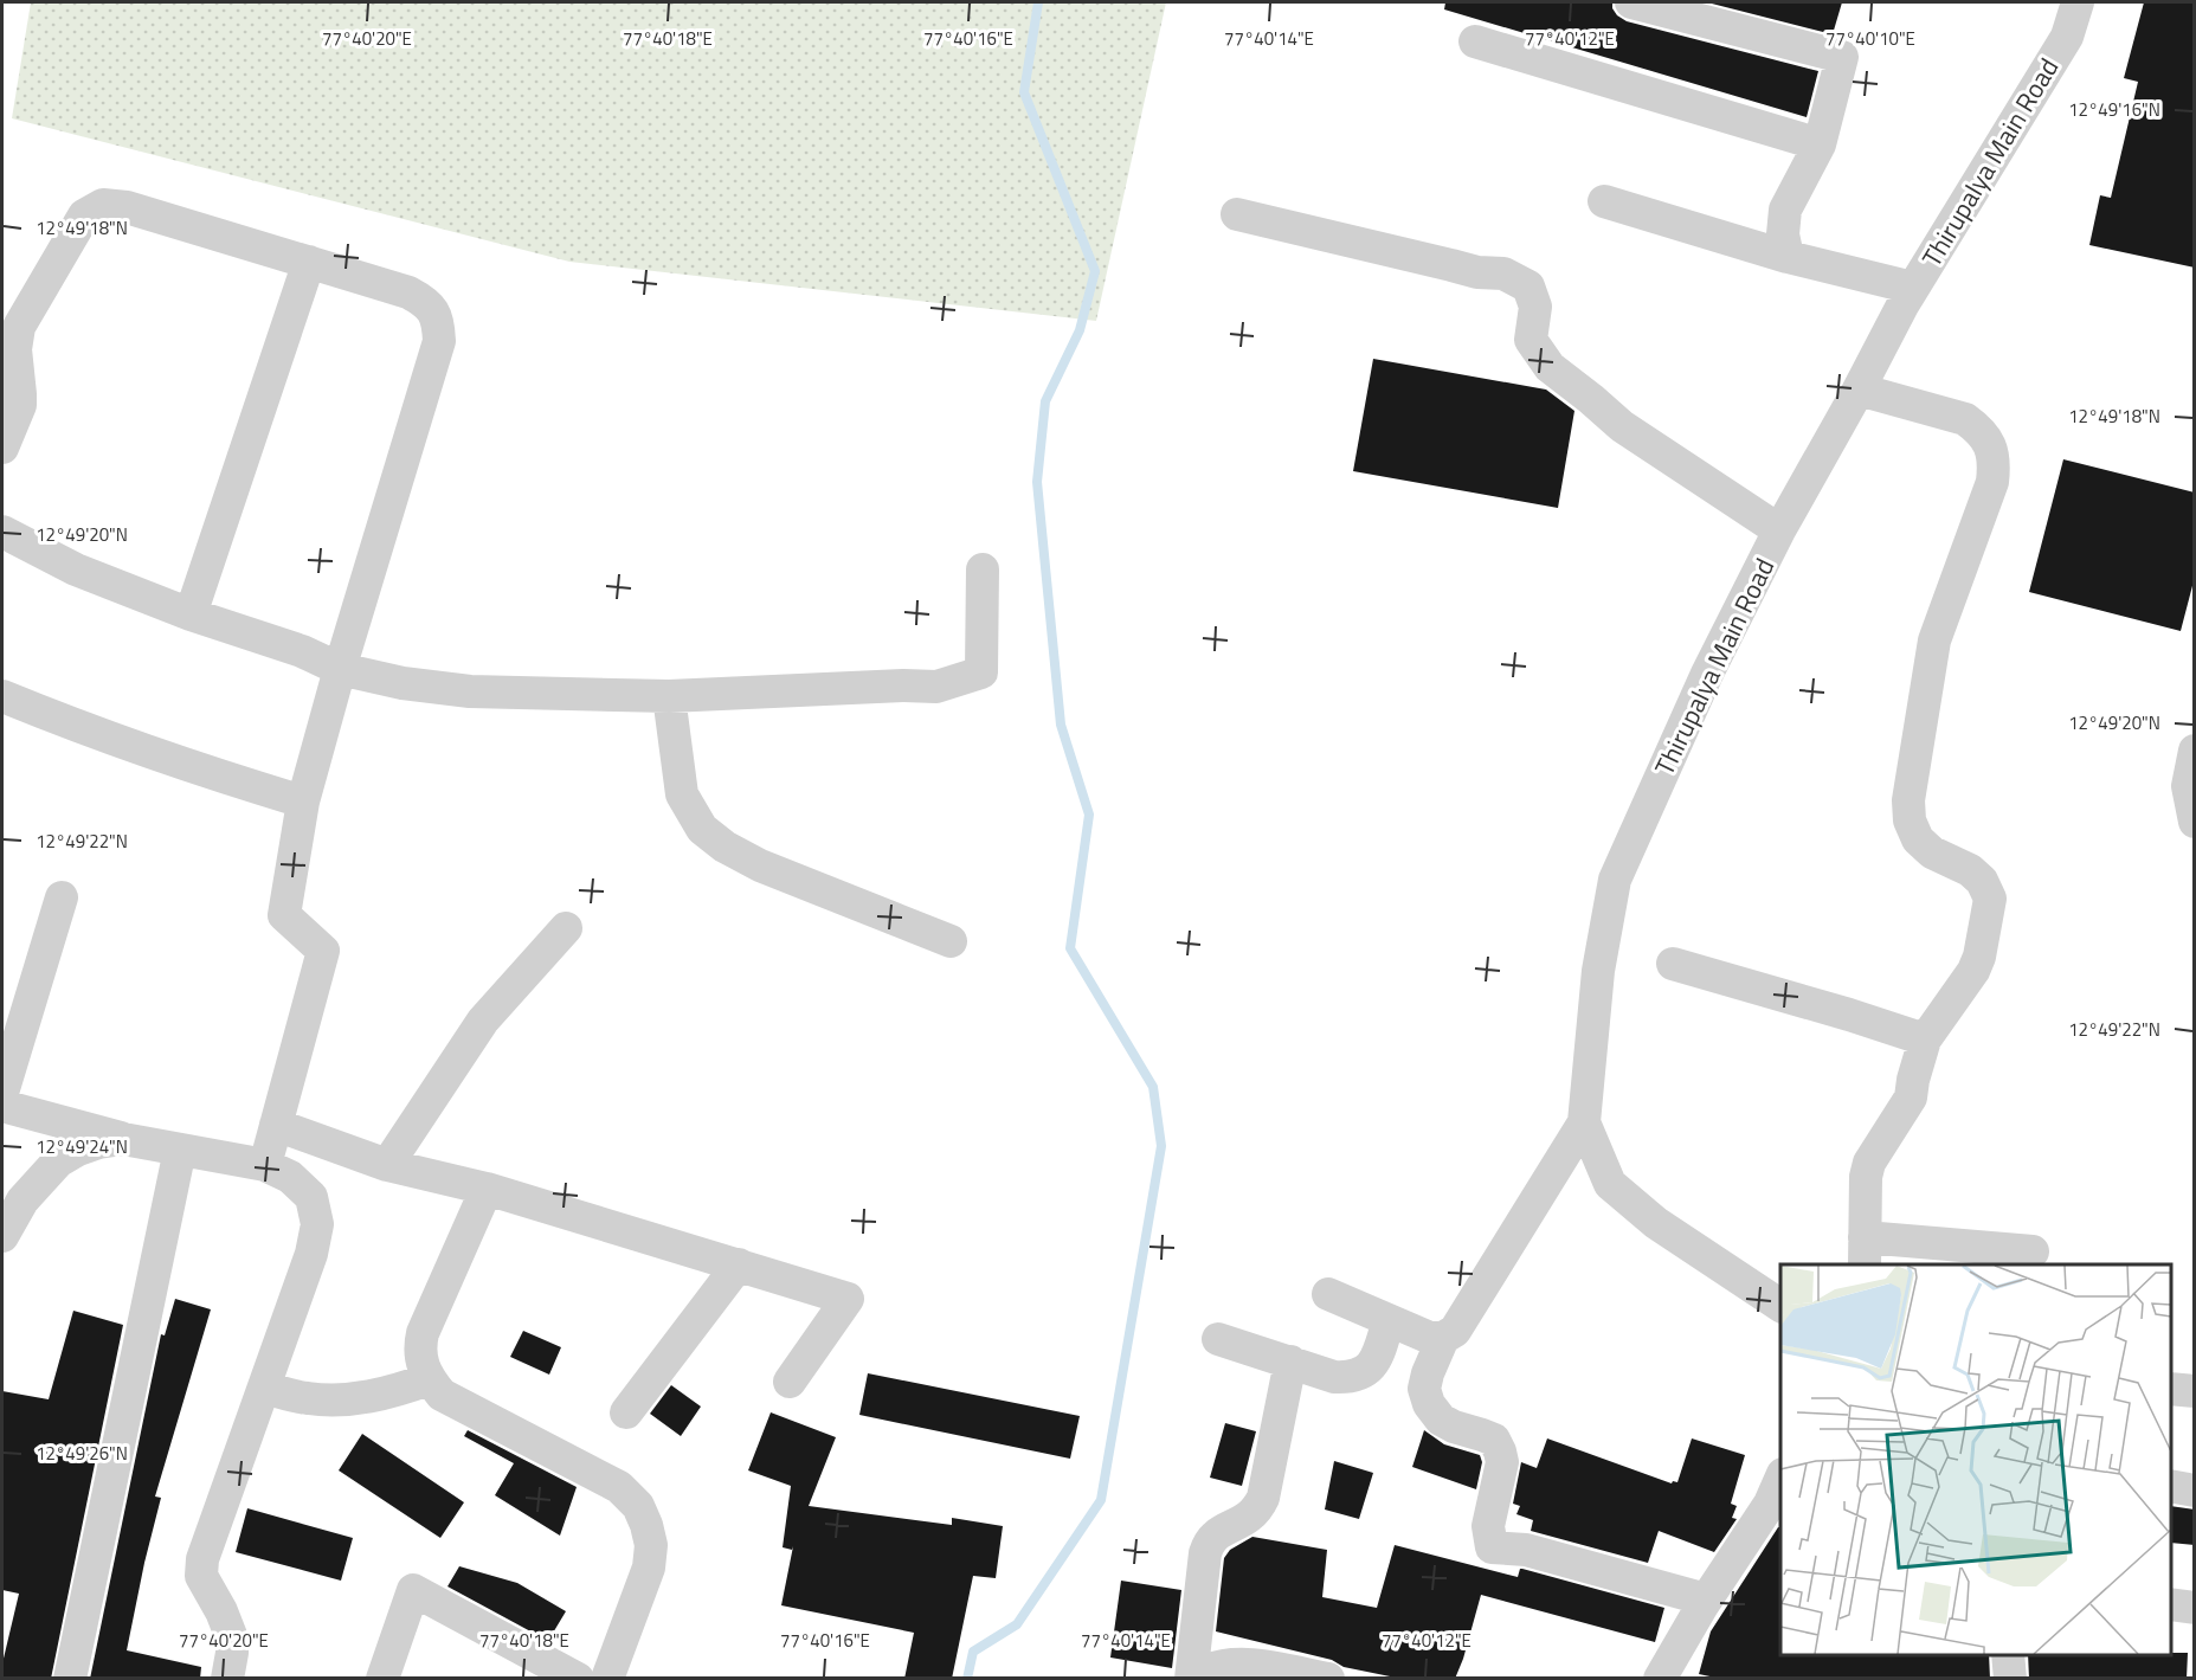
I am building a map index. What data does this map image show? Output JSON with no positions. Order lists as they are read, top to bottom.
{
  "streets": {
    "street": ["Thirupalya Main Road"]
  },
  "coordinates": [
    "77°40'20\"E",
    "77°40'18\"E",
    "77°40'16\"E",
    "77°40'14\"E",
    "77°40'12\"E",
    "77°40'10\"E",
    "12°49'16\"N",
    "12°49'18\"N",
    "12°49'20\"N",
    "12°49'22\"N",
    "12°49'24\"N",
    "12°49'26\"N"
  ]
}
